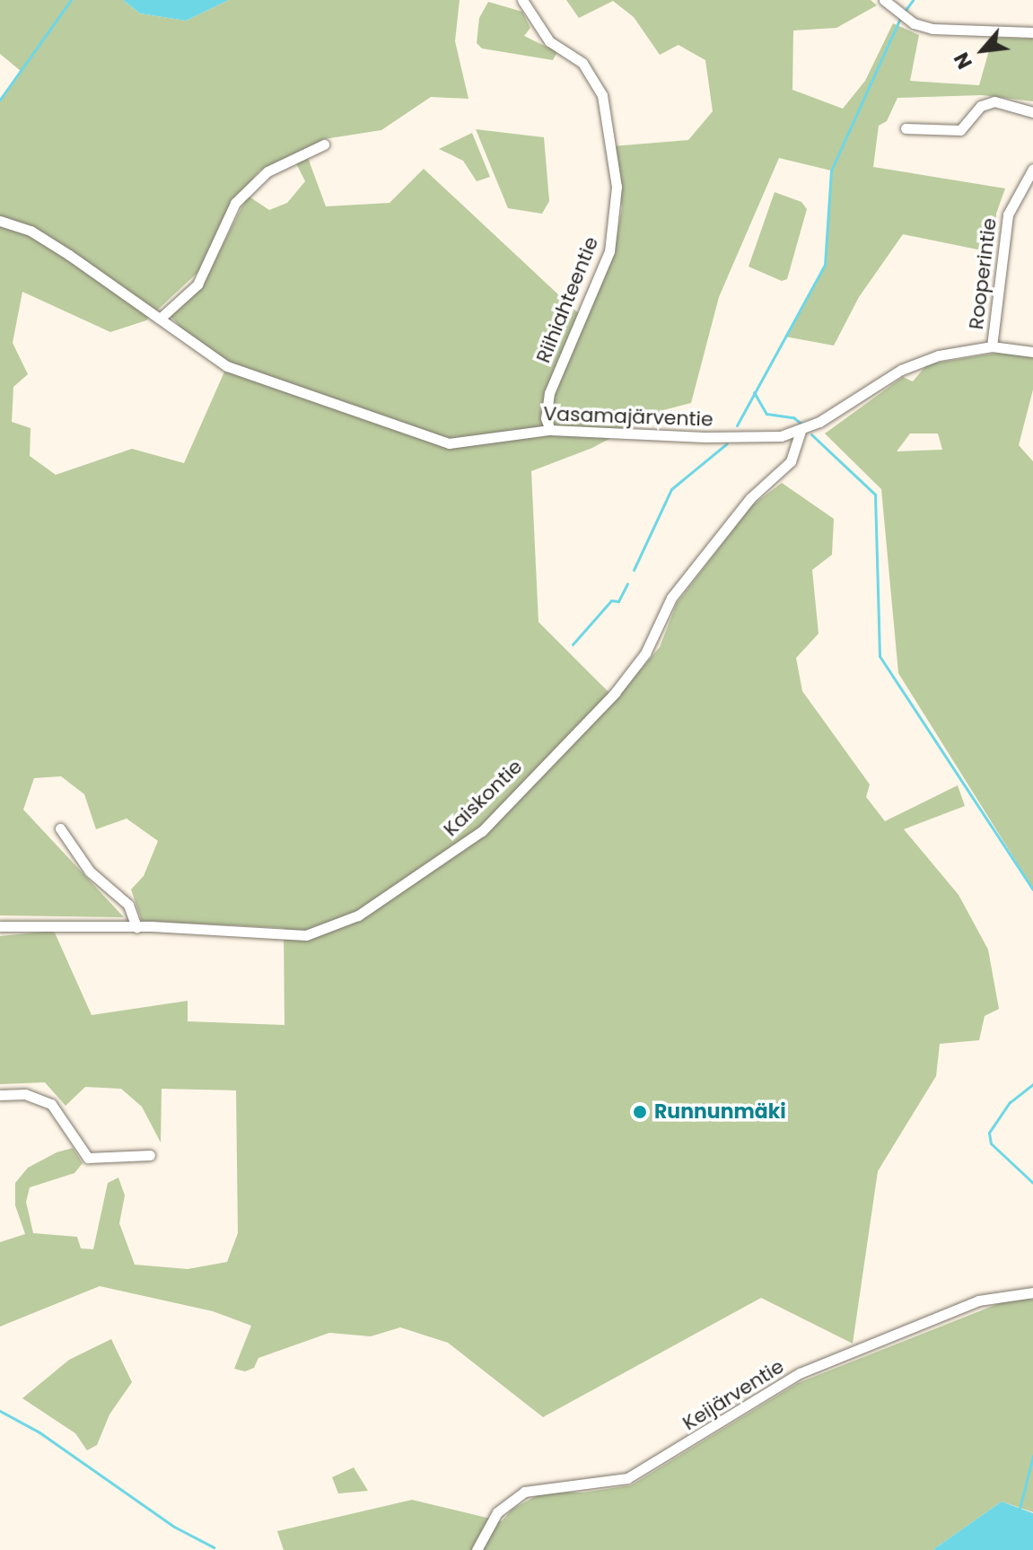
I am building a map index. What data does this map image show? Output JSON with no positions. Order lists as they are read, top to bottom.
{
  "streets": {
    "street": [
      "Rooperintie",
      "Riihiahteentie",
      "Vasamajärventie",
      "Kaiskontie",
      "Keijärventie"
    ]
  },
  "crossings": [
    ["Rooperintie", "Vasamajärventie"],
    ["Riihiahteentie", "Vasamajärventie"],
    ["Vasamajärventie", "Kaiskontie"]
  ],
  "places": ["Runnunmäki"],
  "north": "bottom left"
}
